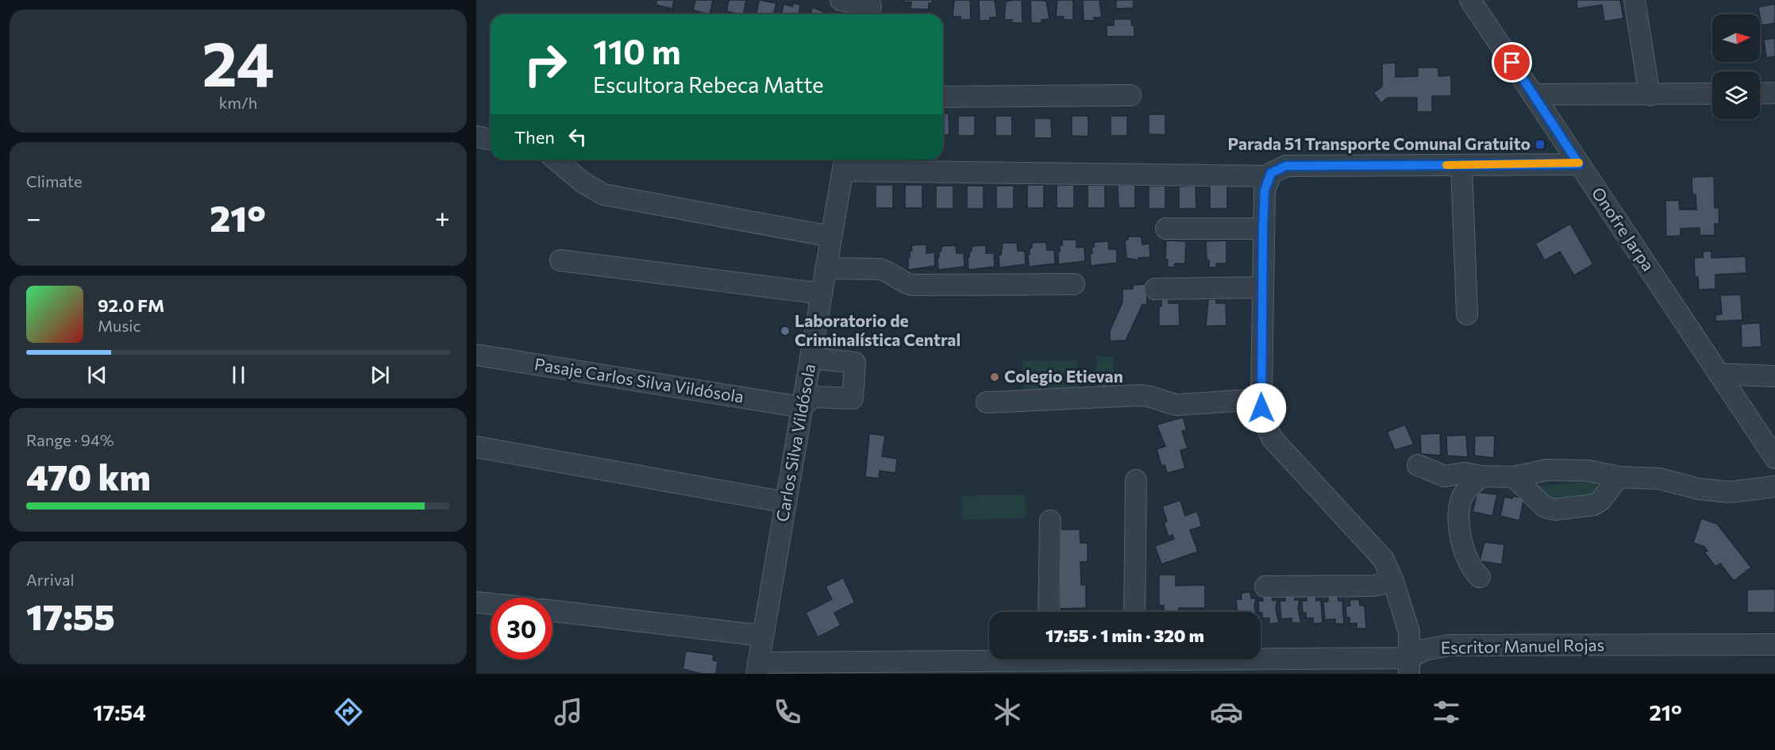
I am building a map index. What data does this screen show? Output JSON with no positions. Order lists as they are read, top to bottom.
{
  "streets": {
    "street": [
      "Onofre Jarpa",
      "Pasaje Carlos Silva Vildósola",
      "Carlos Silva Vildósola",
      "Escritor Manuel Rojas"
    ]
  },
  "crossings": [
    ["Pasaje Carlos Silva Vildósola", "Carlos Silva Vildósola"],
    ["Carlos Silva Vildósola", "Escritor Manuel Rojas"]
  ],
  "places": {
    "transit": ["Parada 51 Transporte Comunal Gratuito"],
    "other": ["Laboratorio de Criminalística Central", "Colegio Etievan"]
  },
  "north": "right",
  "page": {
    "tile": [
      ["24", "km/h"],
      "Climate",
      ["Range · 94%", "470 km"],
      ["Arrival", "17:55"]
    ],
    "turn": ["110 m", "Escultora Rebeca Matte"],
    "then": "Then",
    "heat": ["−", "21°", "+"],
    "song": ["92.0 FM", "Music"],
    "limit": "30",
    "trip": "17:55 · 1 min · 320 m",
    "tabs": ["17:54", "21°"]
  }
}
